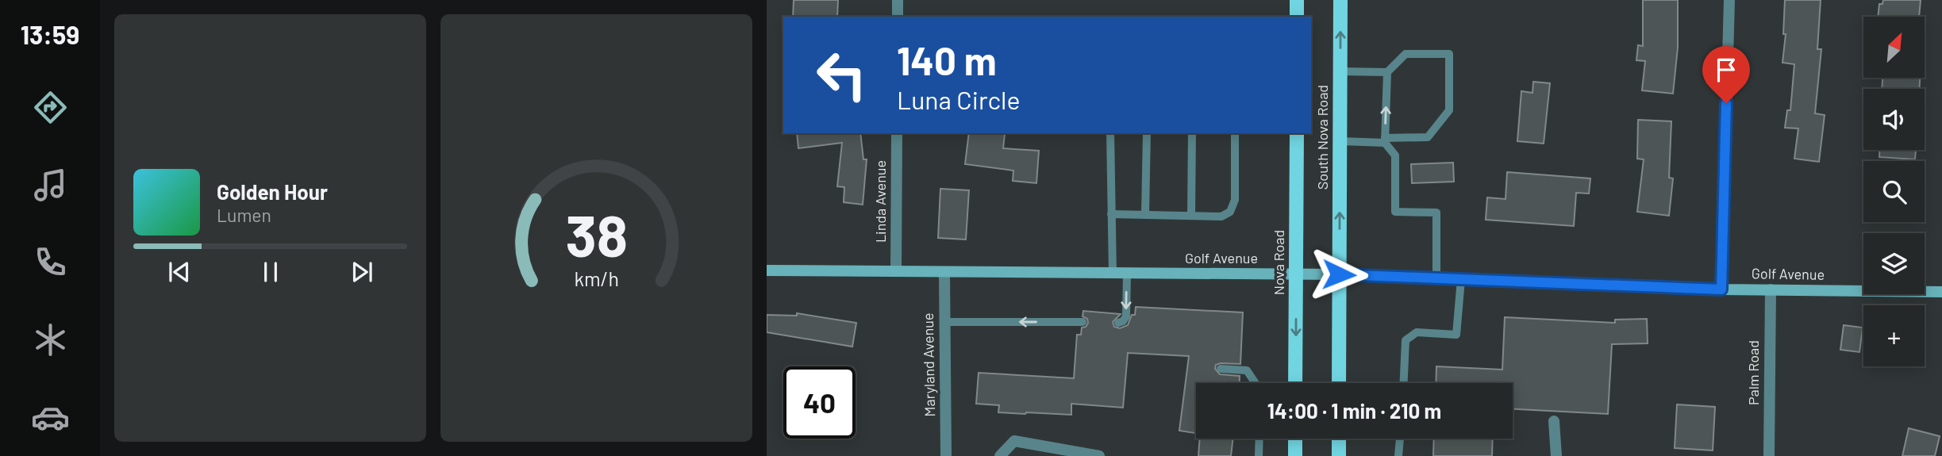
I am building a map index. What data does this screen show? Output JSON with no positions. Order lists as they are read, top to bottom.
{
  "streets": {
    "main road": ["South Nova Road", "Nova Road"],
    "street": [
      "Linda Avenue",
      "Golf Avenue",
      "Maryland Avenue",
      "Palm Road"
    ]
  },
  "crossings": [
    ["South Nova Road", "Golf Avenue"],
    ["Linda Avenue", "Golf Avenue"],
    ["Golf Avenue", "Nova Road"],
    ["Golf Avenue", "Maryland Avenue"],
    ["Golf Avenue", "Palm Road"]
  ],
  "one_way": ["South Nova Road"],
  "north": "top right",
  "page": {
    "tabs": "13:59",
    "map_buttons": "+",
    "turn": ["140 m", "Luna Circle"],
    "song": ["Golden Hour", "Lumen"],
    "limit": "40",
    "trip": "14:00 · 1 min · 210 m",
    "gauge": ["38", "km/h"]
  }
}
